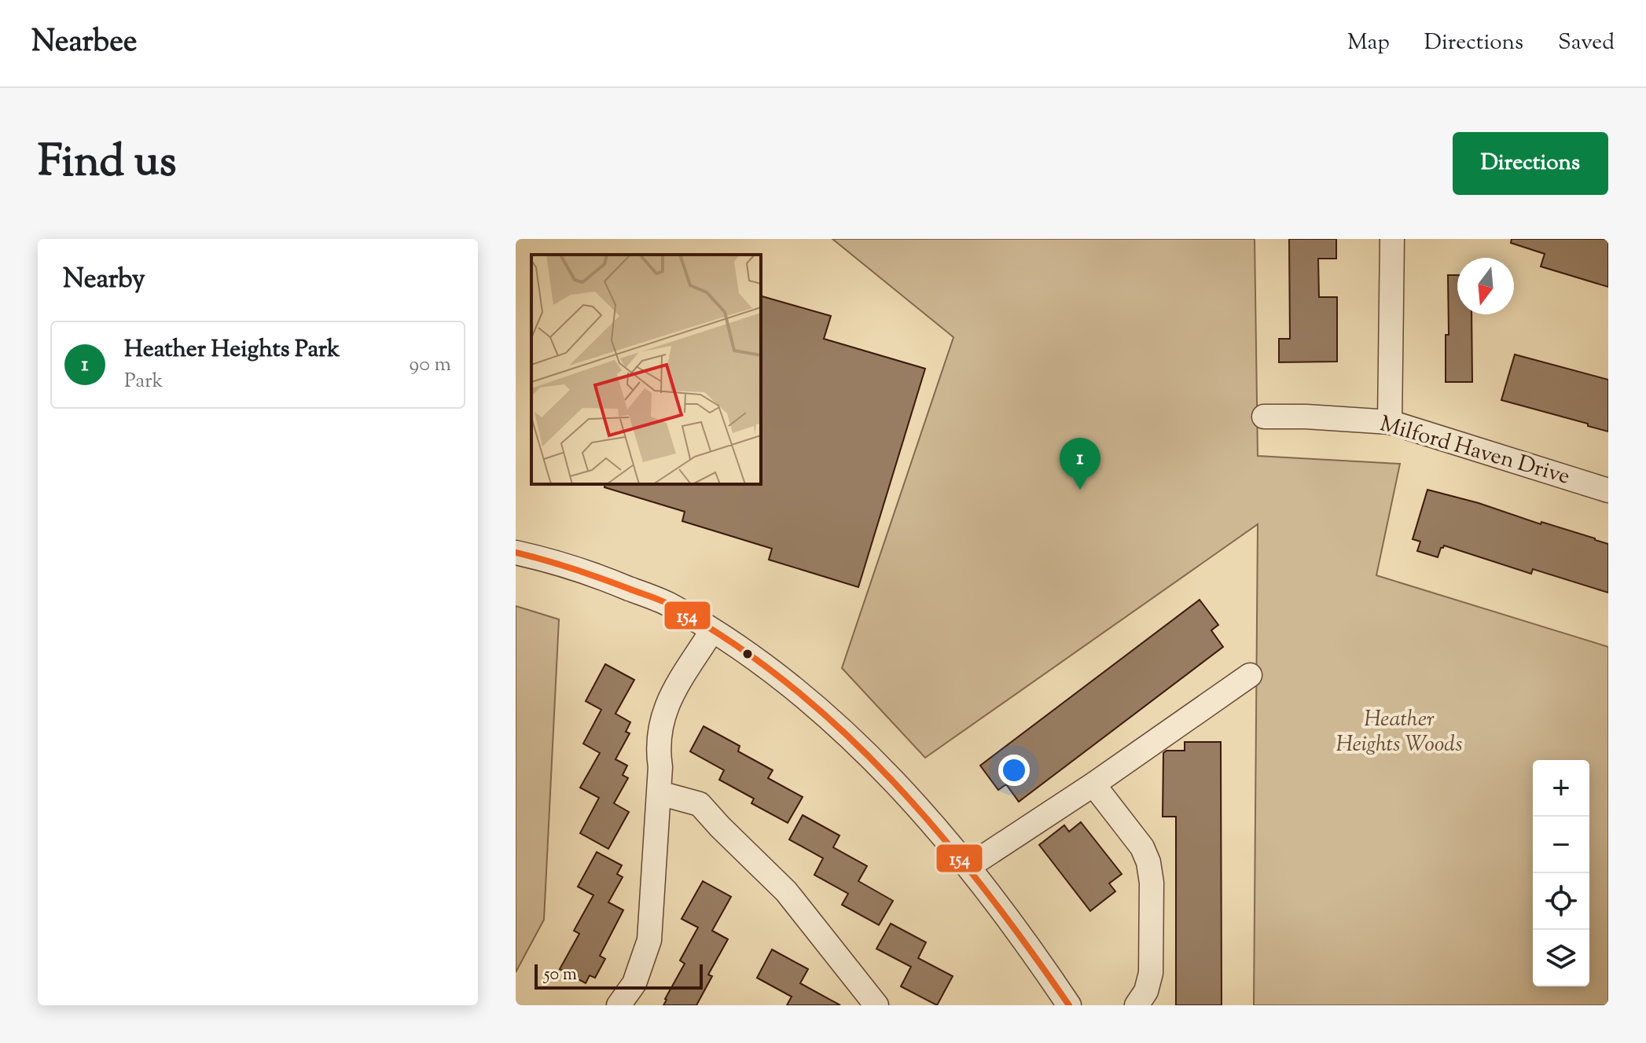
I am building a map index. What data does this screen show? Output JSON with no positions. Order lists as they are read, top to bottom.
{
  "streets": {
    "street": ["Milford Haven Drive"]
  },
  "parks": ["Heather Heights Woods"],
  "lines": ["transit line 154"],
  "scale_bar": "50 m",
  "north": "bottom",
  "page": {
    "header": "Nearbee",
    "nav": ["Map", "Directions", "Saved"],
    "title": "Find us",
    "buttons": "Directions",
    "heading": "Nearby",
    "list": [
      {
        "mark": "1",
        "name": "Heather Heights Park",
        "note": "Park",
        "value": "90 m"
      }
    ],
    "pins": "1",
    "map_buttons": ["+", "−"],
    "scale": "50 m"
  }
}
